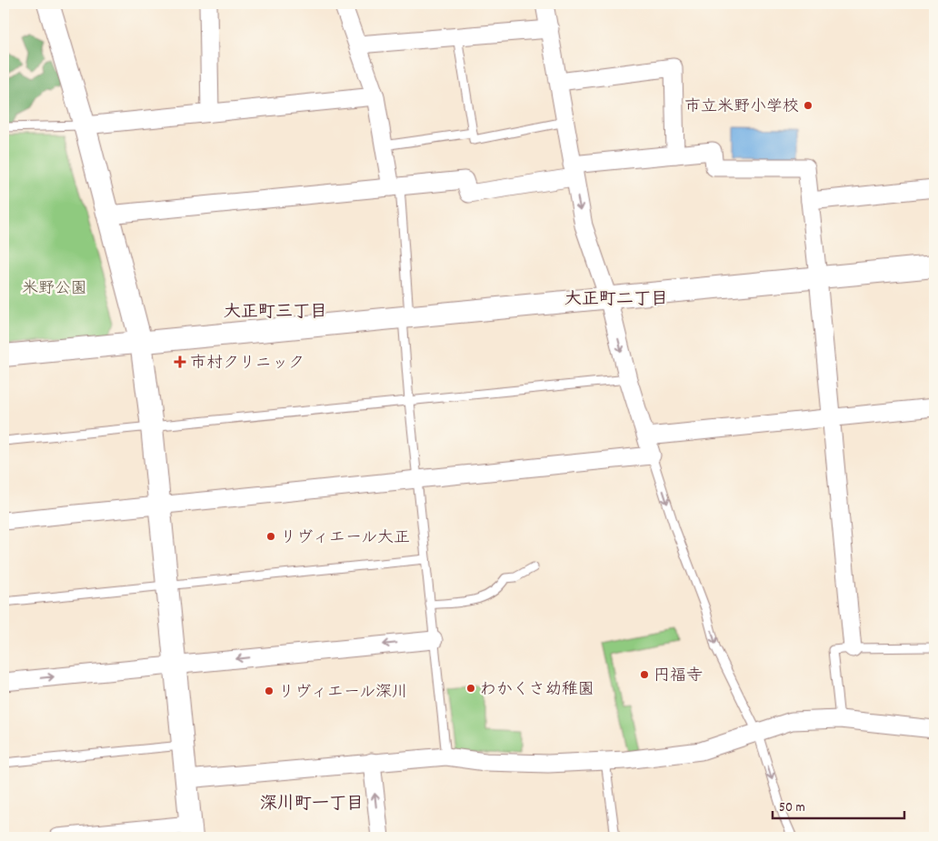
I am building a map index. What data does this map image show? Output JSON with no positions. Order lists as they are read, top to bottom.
{
  "districts": ["大正町二丁目", "大正町三丁目", "深川町一丁目"],
  "parks": ["米野公園"],
  "places": {
    "other": [
      "市立米野小学校",
      "リヴィエール大正",
      "円福寺",
      "わかくさ幼稚園",
      "リヴィエール深川"
    ],
    "health": ["市村クリニック"]
  },
  "scale_bar": "50 m"
}
